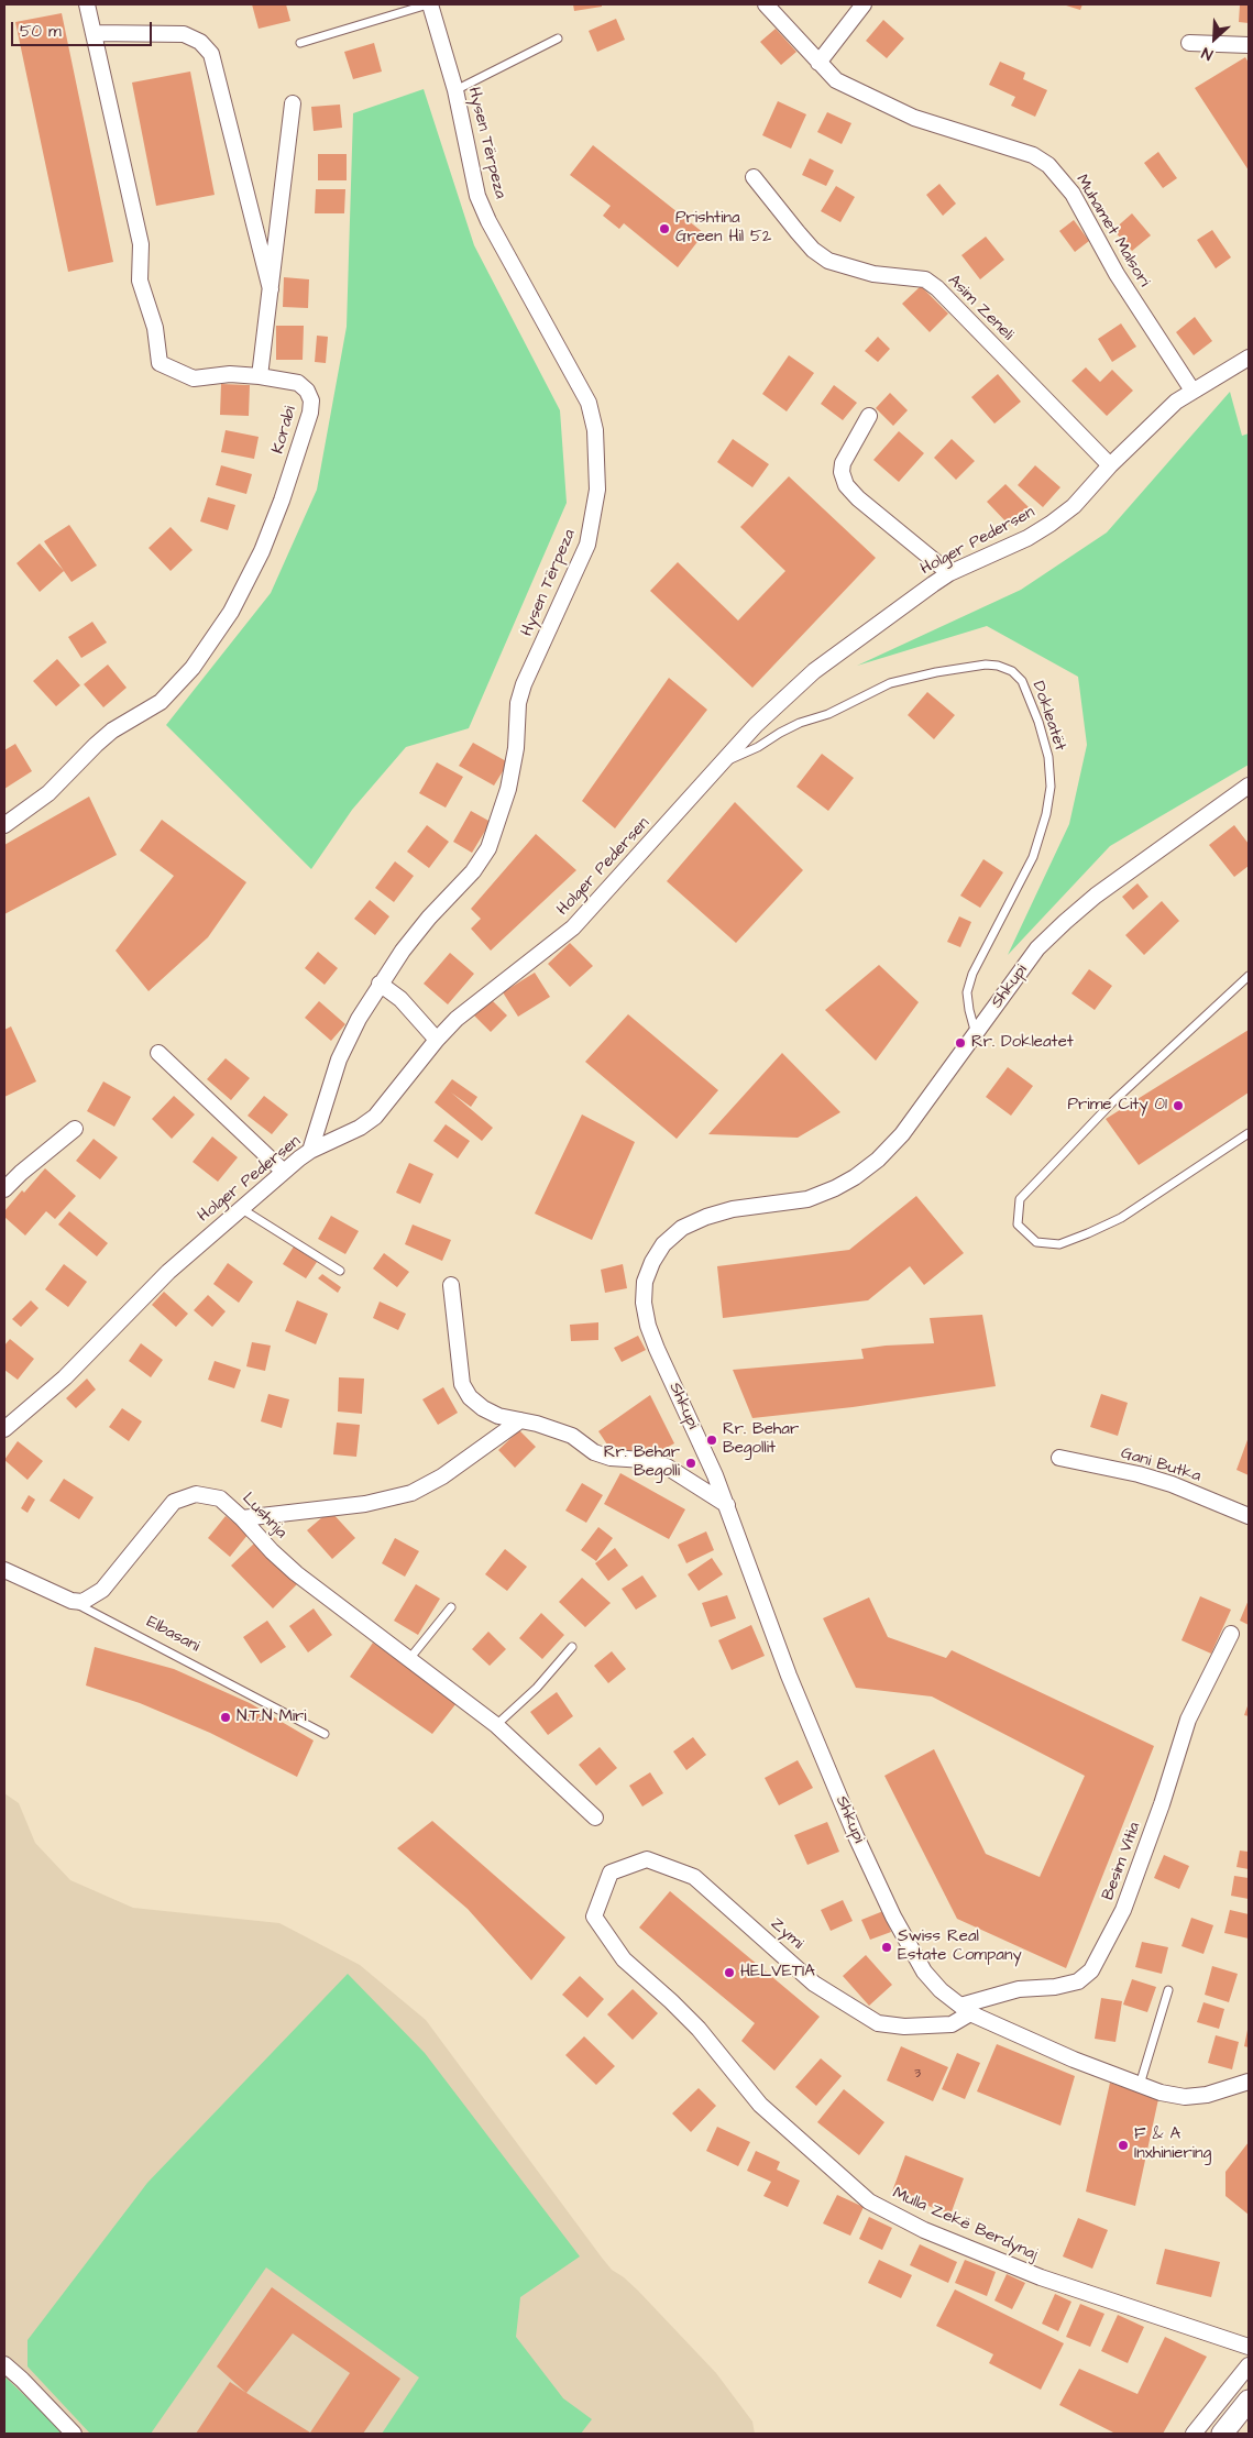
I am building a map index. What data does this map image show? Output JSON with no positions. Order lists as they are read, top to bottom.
{
  "streets": {
    "street": [
      "Hysen Tërpeza",
      "Muhamet Malsori",
      "Asim Zeneli",
      "Korabi",
      "Holger Pedersen",
      "Shkupi",
      "Gani Butka",
      "Lushnja",
      "Elbasani",
      "Besim Vitia",
      "Zymi",
      "Mulla Zekë Berdynaj"
    ],
    "lane": ["Dokleatët"]
  },
  "crossings": [
    ["Hysen Tërpeza", "Holger Pedersen"],
    ["Muhamet Malsori", "Holger Pedersen"],
    ["Asim Zeneli", "Holger Pedersen"],
    ["Holger Pedersen", "Dokleatët"],
    ["Dokleatët", "Shkupi"],
    ["Shkupi", "Besim Vitia"],
    ["Shkupi", "Zymi"],
    ["Lushnja", "Elbasani"],
    ["Besim Vitia", "Zymi"],
    ["Zymi", "Mulla Zekë Berdynaj"]
  ],
  "places": [
    "Prishtina Green Hil 52",
    "Rr. Dokleatet",
    "Prime City 01",
    "Rr. Behar Begollit",
    "Rr. Behar Begolli",
    "N.T.N Miri",
    "Swiss Real Estate Company",
    "HELVETIA",
    "F & A Inxhiniering"
  ],
  "house_numbers": ["3"],
  "scale_bar": "50 m",
  "north": "bottom left"
}
